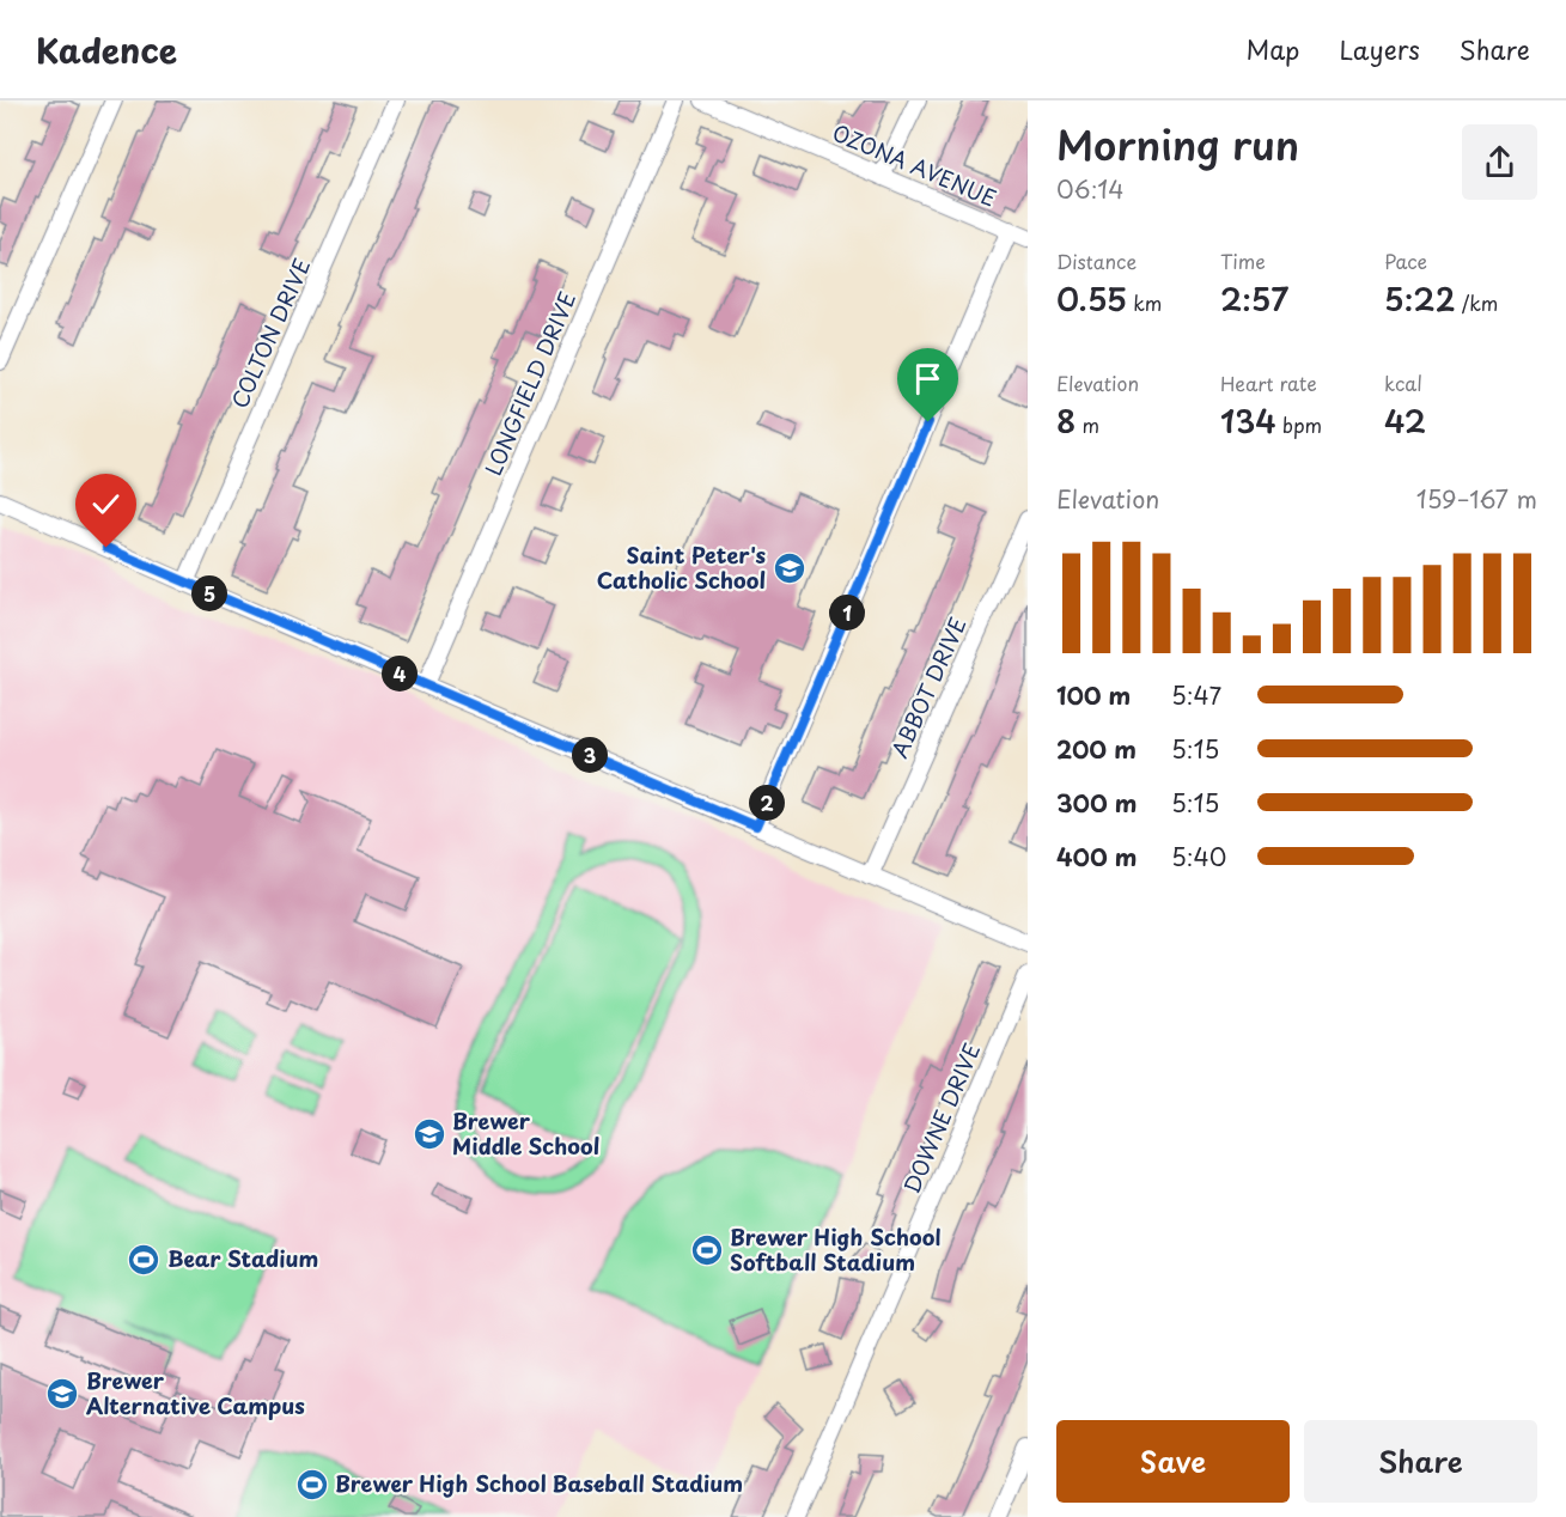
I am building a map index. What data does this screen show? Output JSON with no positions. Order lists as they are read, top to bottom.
{
  "streets": {
    "street": [
      "OZONA AVENUE",
      "COLTON DRIVE",
      "LONGFIELD DRIVE",
      "ABBOT DRIVE",
      "DOWNE DRIVE"
    ]
  },
  "places": {
    "school or university": ["Saint Peter's Catholic School", "Brewer Middle School", "Brewer Alternative Campus"],
    "sports": ["Brewer High School Softball Stadium", "Bear Stadium", "Brewer High School Baseball Stadium"]
  },
  "page": {
    "header": "Kadence",
    "nav": ["Map", "Layers", "Share"],
    "heading": ["Morning run", "06:14"],
    "stats": [
      ["Distance", "0.55 km"],
      ["Time", "2:57"],
      ["Pace", "5:22 /km"],
      ["Elevation", "8 m"],
      ["Heart rate", "134 bpm"],
      ["kcal", "42"]
    ],
    "chart": ["Elevation", "159–167 m"],
    "pins": [
      "5",
      "1",
      "4",
      "3",
      "2"
    ],
    "list": [
      {
        "name": "100 m",
        "note": "5:47"
      },
      {
        "name": "200 m",
        "note": "5:15"
      },
      {
        "name": "300 m",
        "note": "5:15"
      },
      {
        "name": "400 m",
        "note": "5:40"
      }
    ],
    "buttons": ["Save", "Share"]
  }
}
